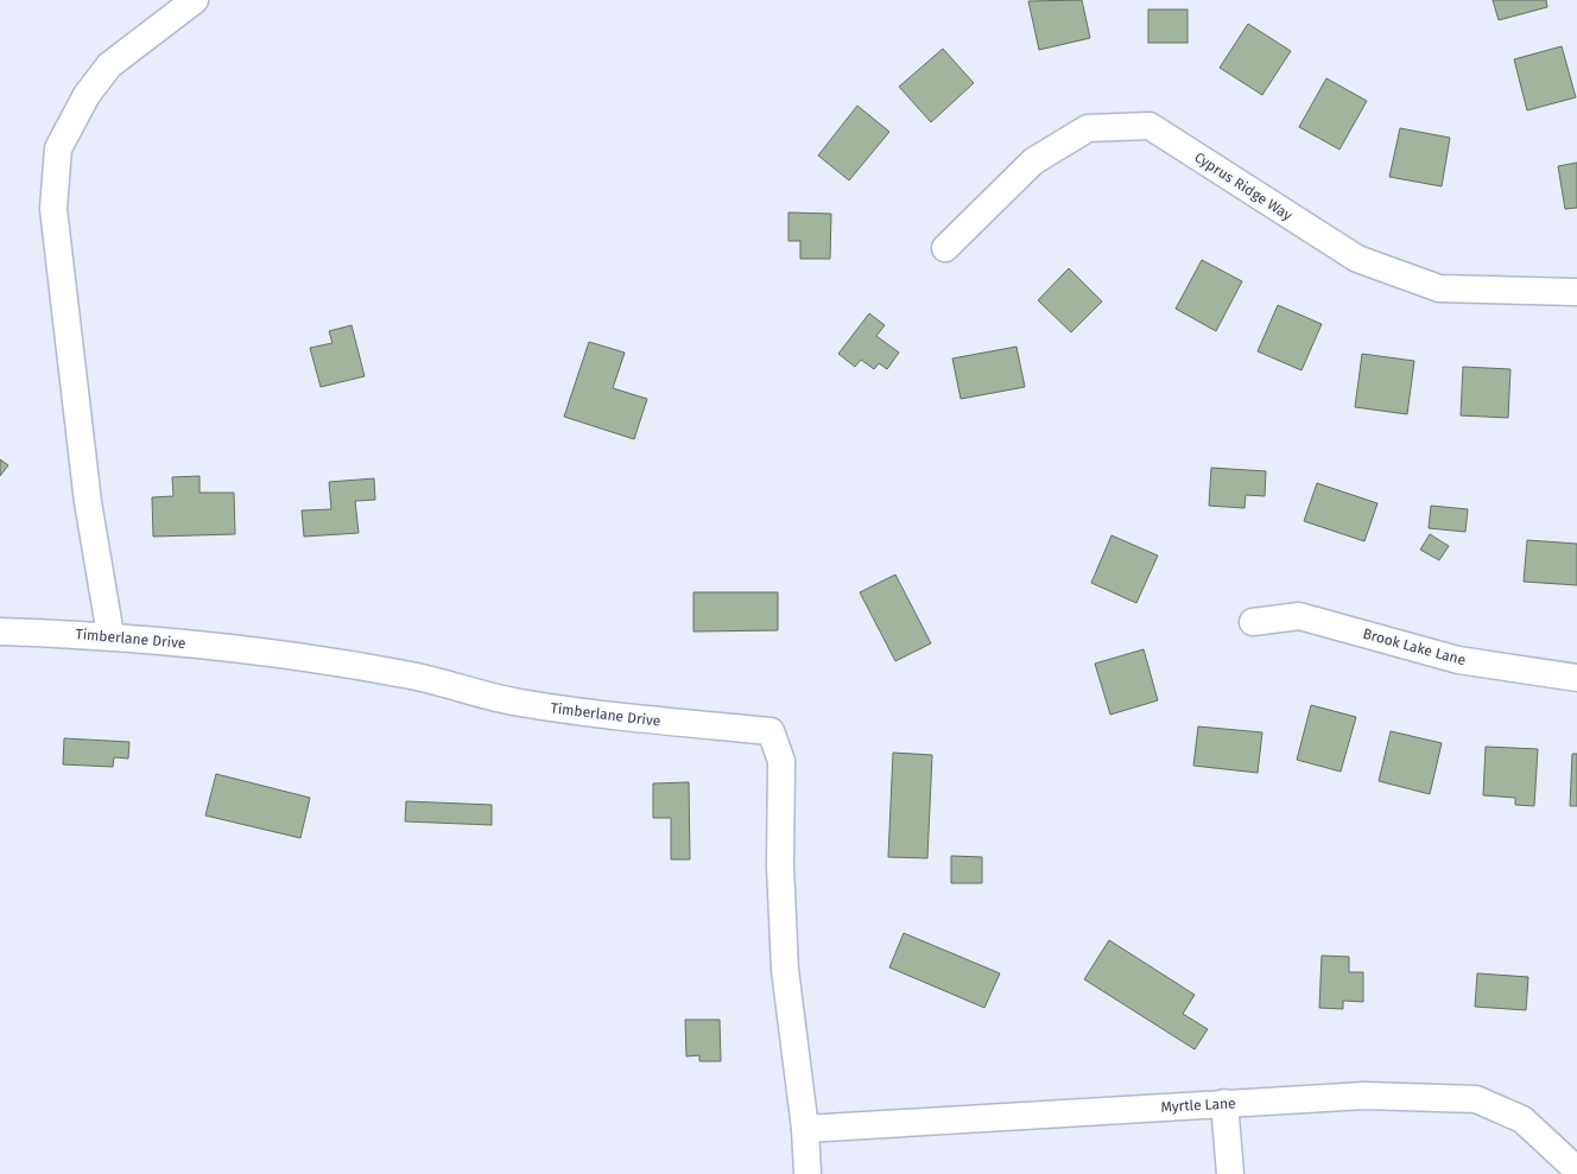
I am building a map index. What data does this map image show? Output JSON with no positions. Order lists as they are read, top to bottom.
{
  "streets": {
    "street": [
      "Cyprus Ridge Way",
      "Timberlane Drive",
      "Brook Lake Lane",
      "Myrtle Lane"
    ]
  },
  "crossings": [
    ["Timberlane Drive", "Myrtle Lane"]
  ]
}
